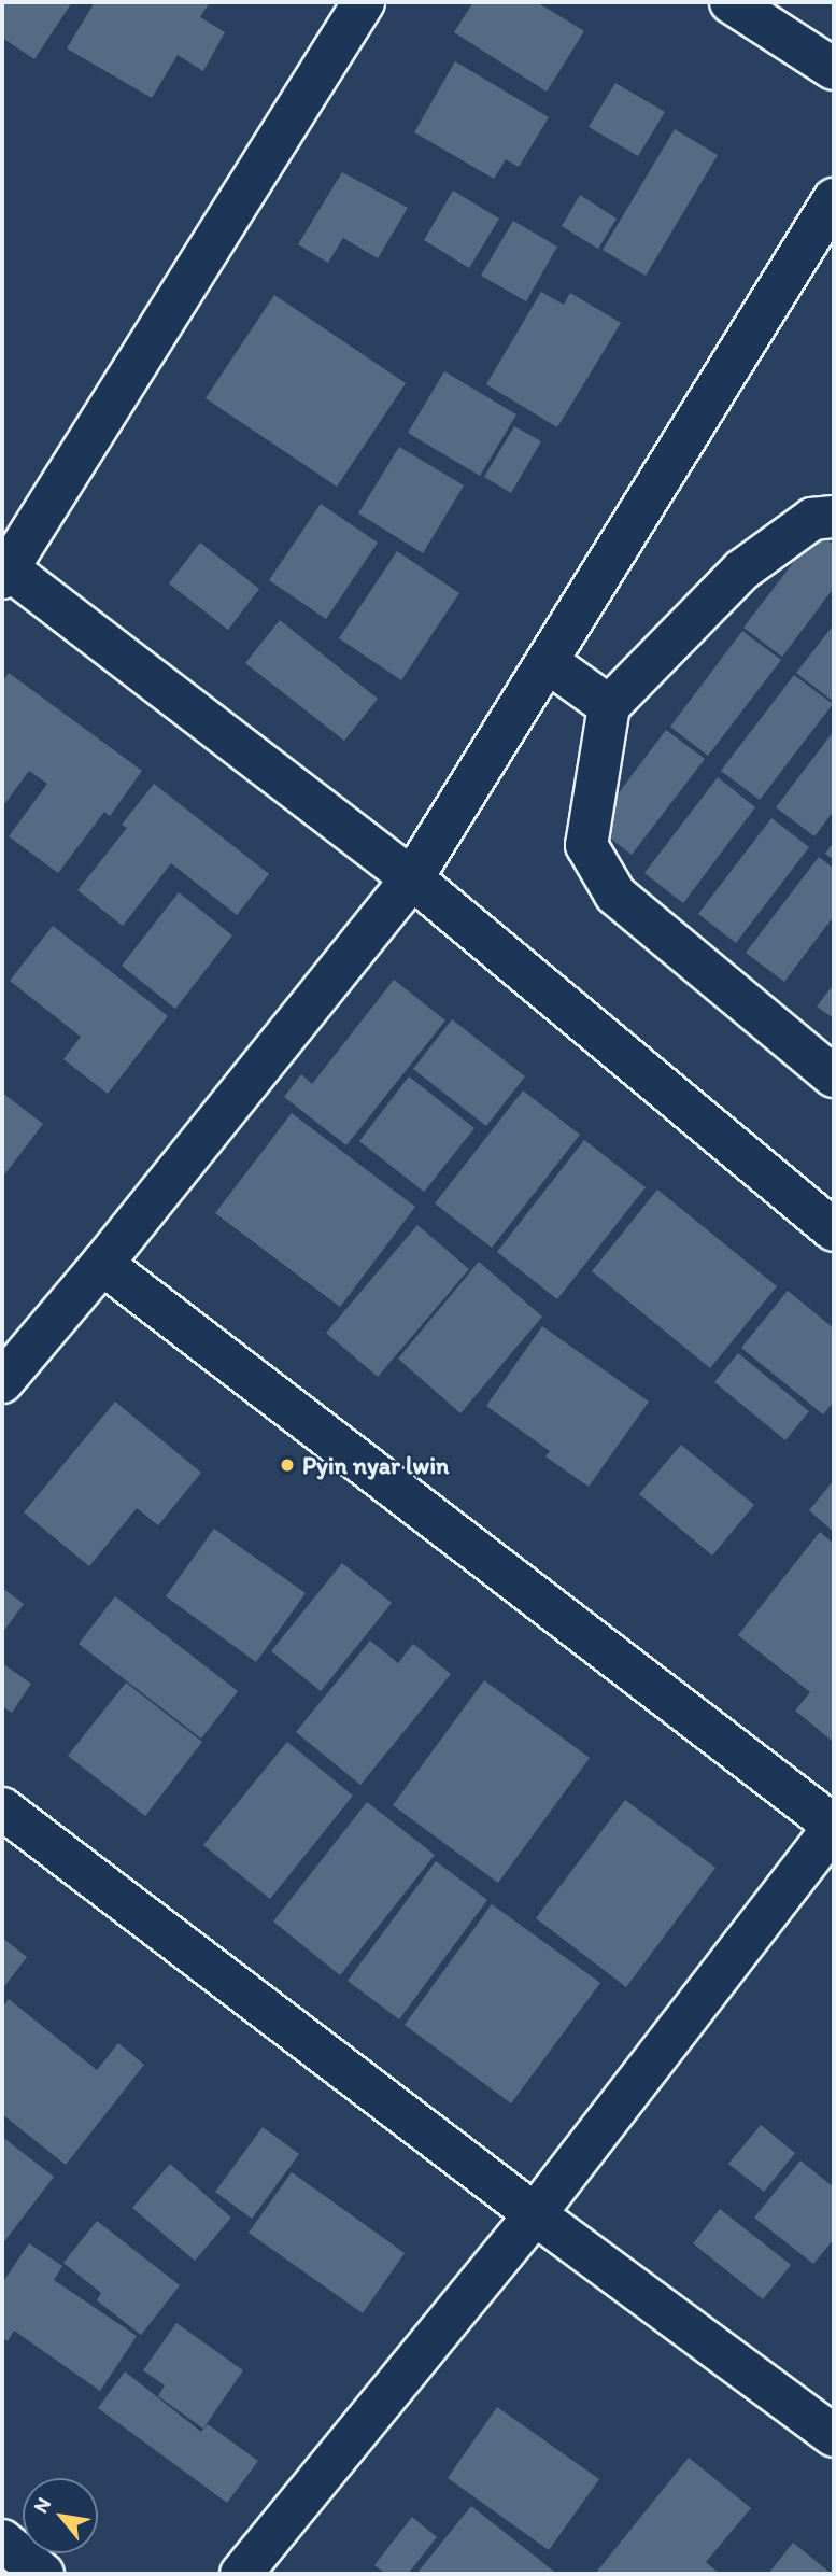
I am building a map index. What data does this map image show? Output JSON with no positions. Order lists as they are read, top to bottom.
{
  "places": ["Pyin nyar lwin"],
  "north": "top left"
}
